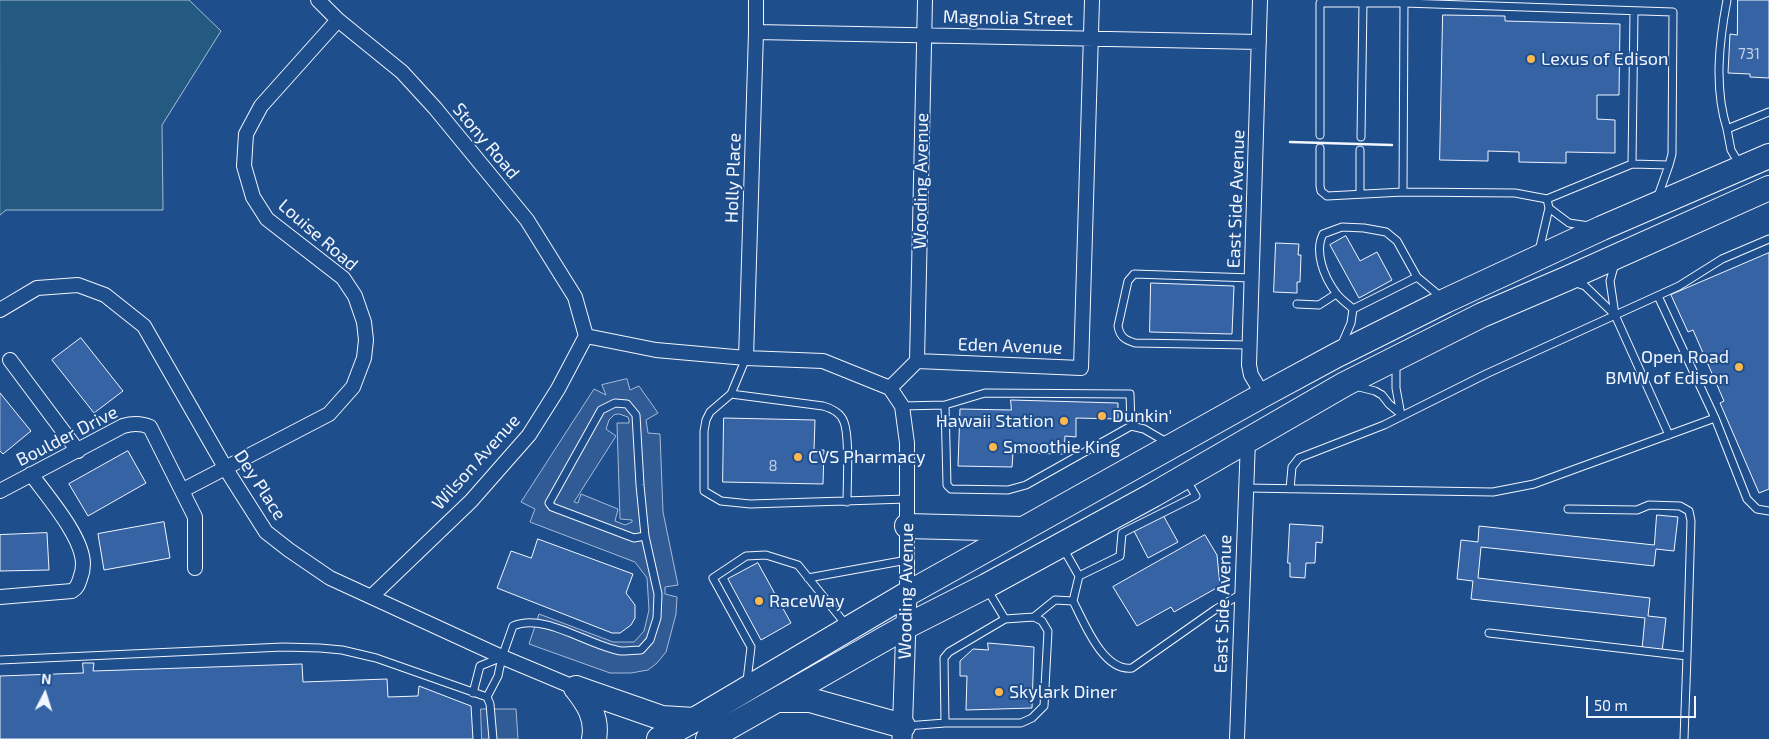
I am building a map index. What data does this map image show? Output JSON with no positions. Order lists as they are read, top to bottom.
{
  "streets": {
    "street": [
      "Magnolia Street",
      "Stony Road",
      "Holly Place",
      "Wooding Avenue",
      "East Side Avenue",
      "Louise Road",
      "Eden Avenue",
      "Boulder Drive",
      "Wilson Avenue",
      "Dey Place"
    ]
  },
  "crossings": [
    ["Magnolia Street", "Holly Place"],
    ["Magnolia Street", "Wooding Avenue"],
    ["Magnolia Street", "East Side Avenue"],
    ["Magnolia Street", "Eden Avenue"],
    ["Stony Road", "Louise Road"],
    ["Stony Road", "Wilson Avenue"],
    ["Wooding Avenue", "Eden Avenue"],
    ["Louise Road", "Boulder Drive"],
    ["Louise Road", "Dey Place"],
    ["Wilson Avenue", "Dey Place"]
  ],
  "places": [
    "Lexus of Edison",
    "Open Road BMW of Edison",
    "Dunkin'",
    "Hawaii Station",
    "Smoothie King",
    "CVS Pharmacy",
    "RaceWay",
    "Skylark Diner"
  ],
  "house_numbers": ["731", "8"],
  "scale_bar": "50 m",
  "north": "top"
}
